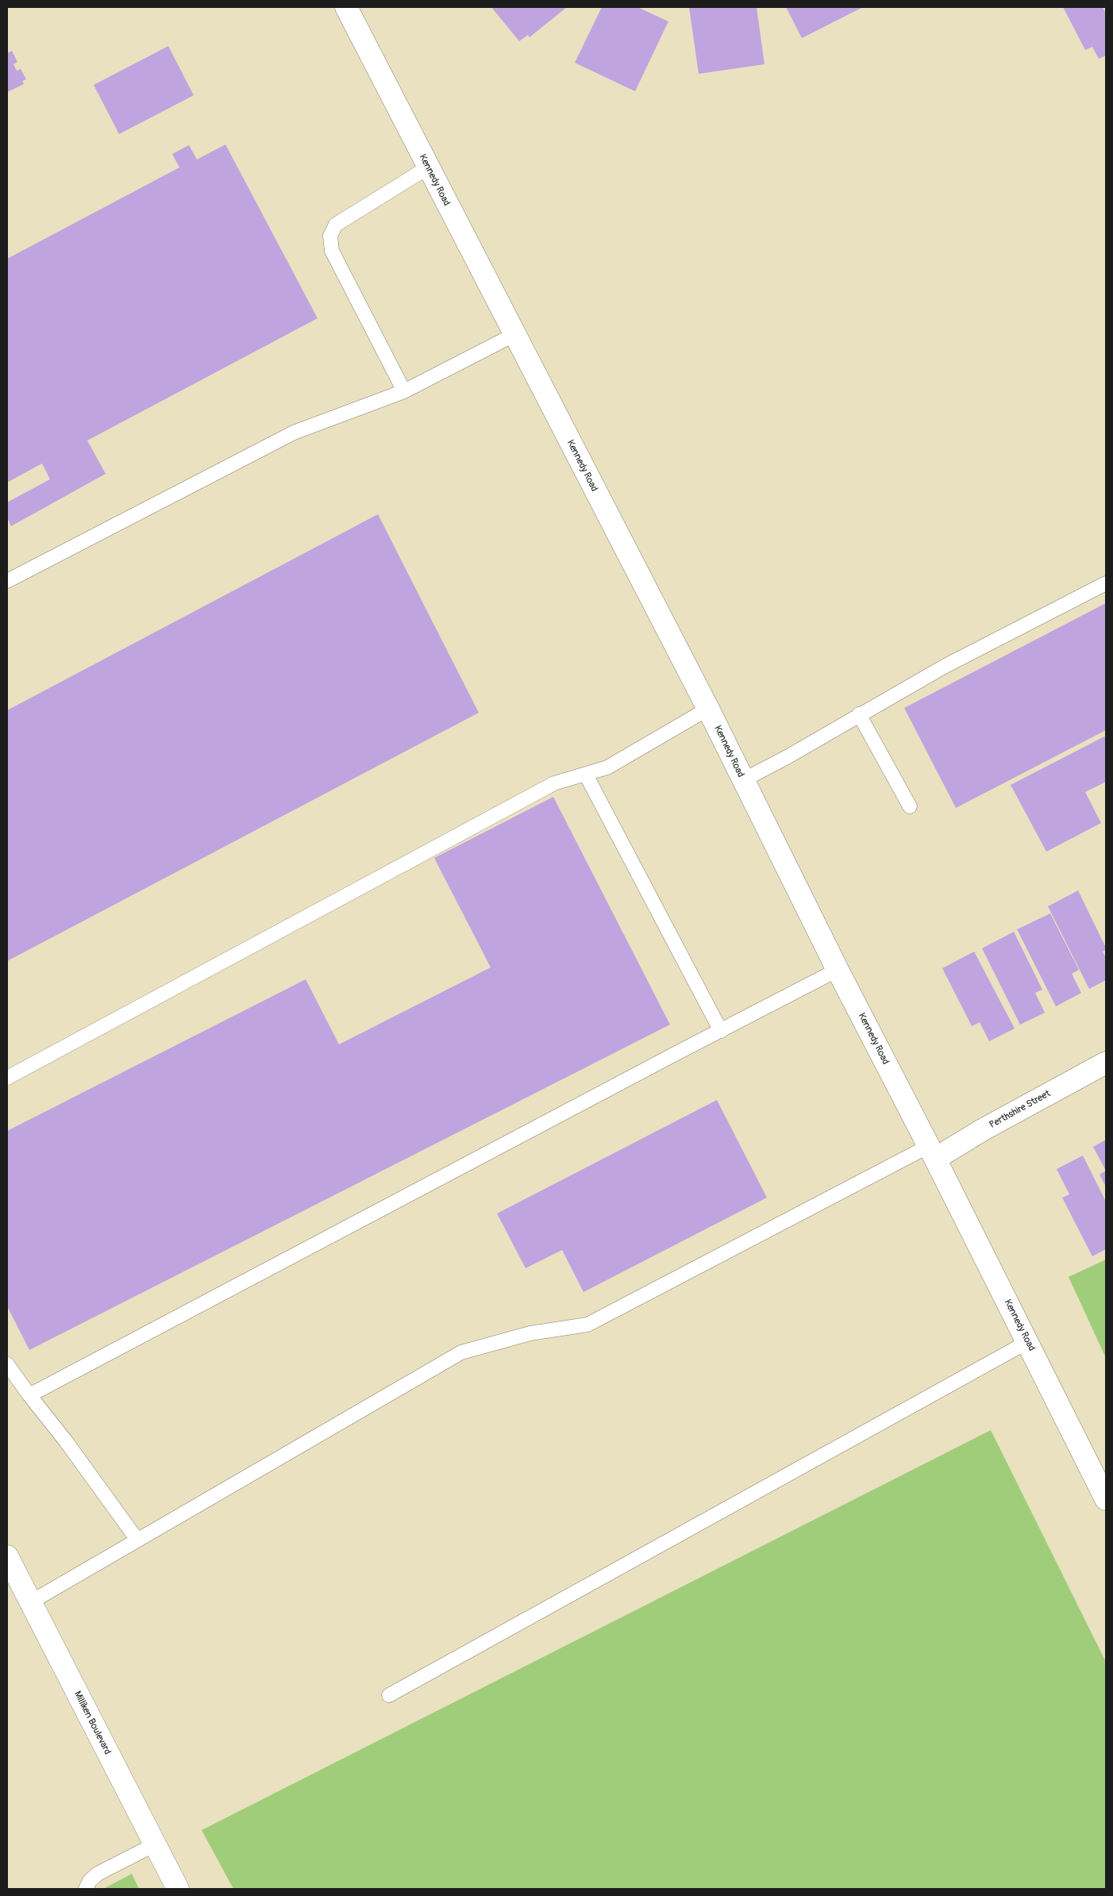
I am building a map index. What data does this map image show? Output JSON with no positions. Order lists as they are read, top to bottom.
{
  "streets": {
    "main road": ["Kennedy Road", "Perthshire Street", "Milliken Boulevard"]
  },
  "crossings": [
    ["Kennedy Road", "Perthshire Street"]
  ]
}
